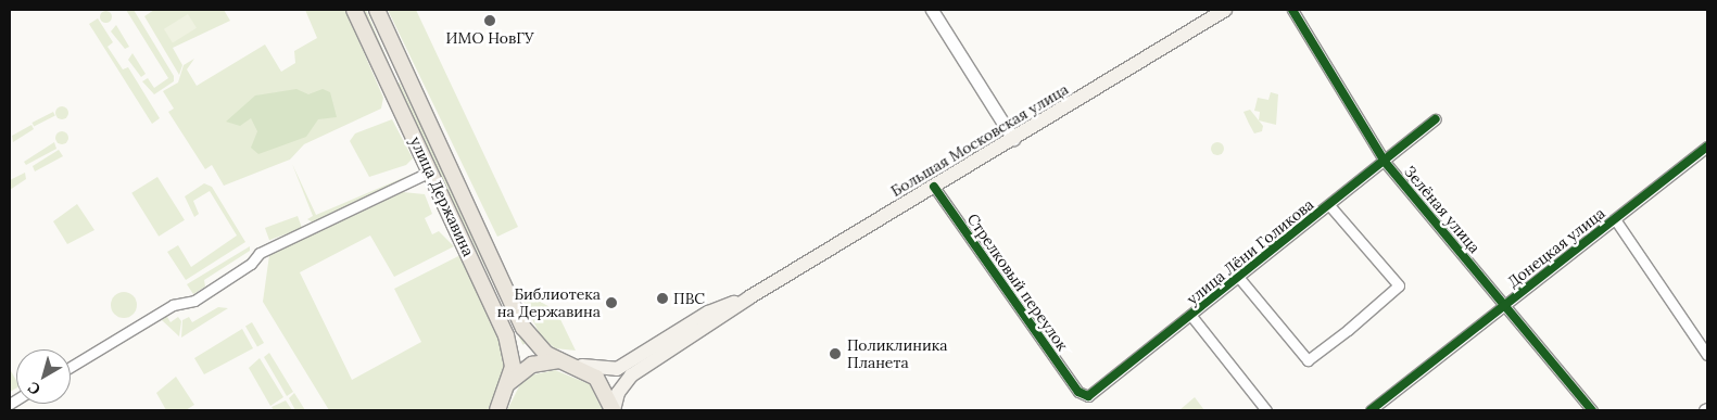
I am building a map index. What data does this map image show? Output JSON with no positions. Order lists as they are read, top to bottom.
{
  "streets": {
    "main road": ["Большая Московская улица", "улица Державина"],
    "street": [
      "Зелёная улица",
      "Донецкая улица",
      "улица Лёни Голикова",
      "Стрелковый переулок"
    ]
  },
  "crossings": [
    ["Большая Московская улица", "улица Державина"],
    ["Большая Московская улица", "Стрелковый переулок"],
    ["Зелёная улица", "Донецкая улица"],
    ["Зелёная улица", "улица Лёни Голикова"],
    ["улица Лёни Голикова", "Стрелковый переулок"]
  ],
  "places": [
    "ИМО НовГУ",
    "ПВС",
    "Библиотека на Державина",
    "Поликлиника Планета"
  ],
  "north": "bottom left"
}
